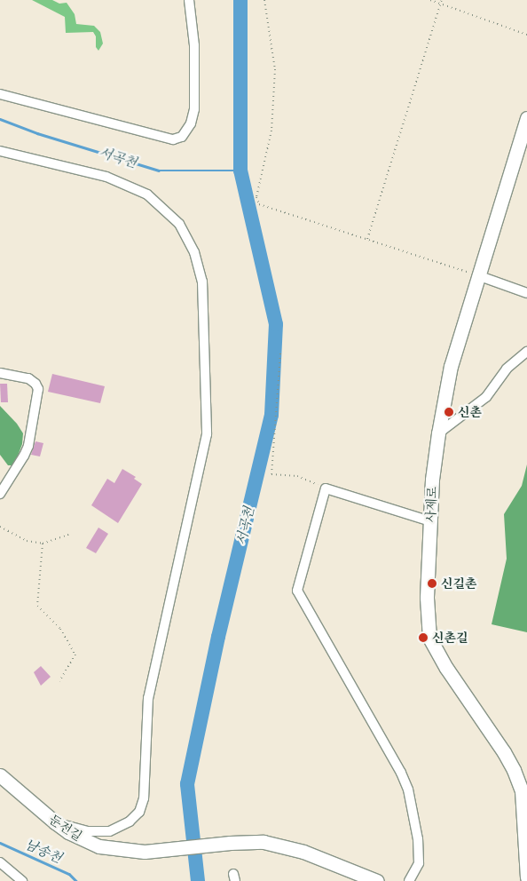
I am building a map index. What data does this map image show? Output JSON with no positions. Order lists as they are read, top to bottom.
{
  "streets": {
    "street": ["사제로", "둔전길"]
  },
  "water": ["서곡천", "남송천"],
  "places": ["신촌", "신길촌", "신촌길"]
}
